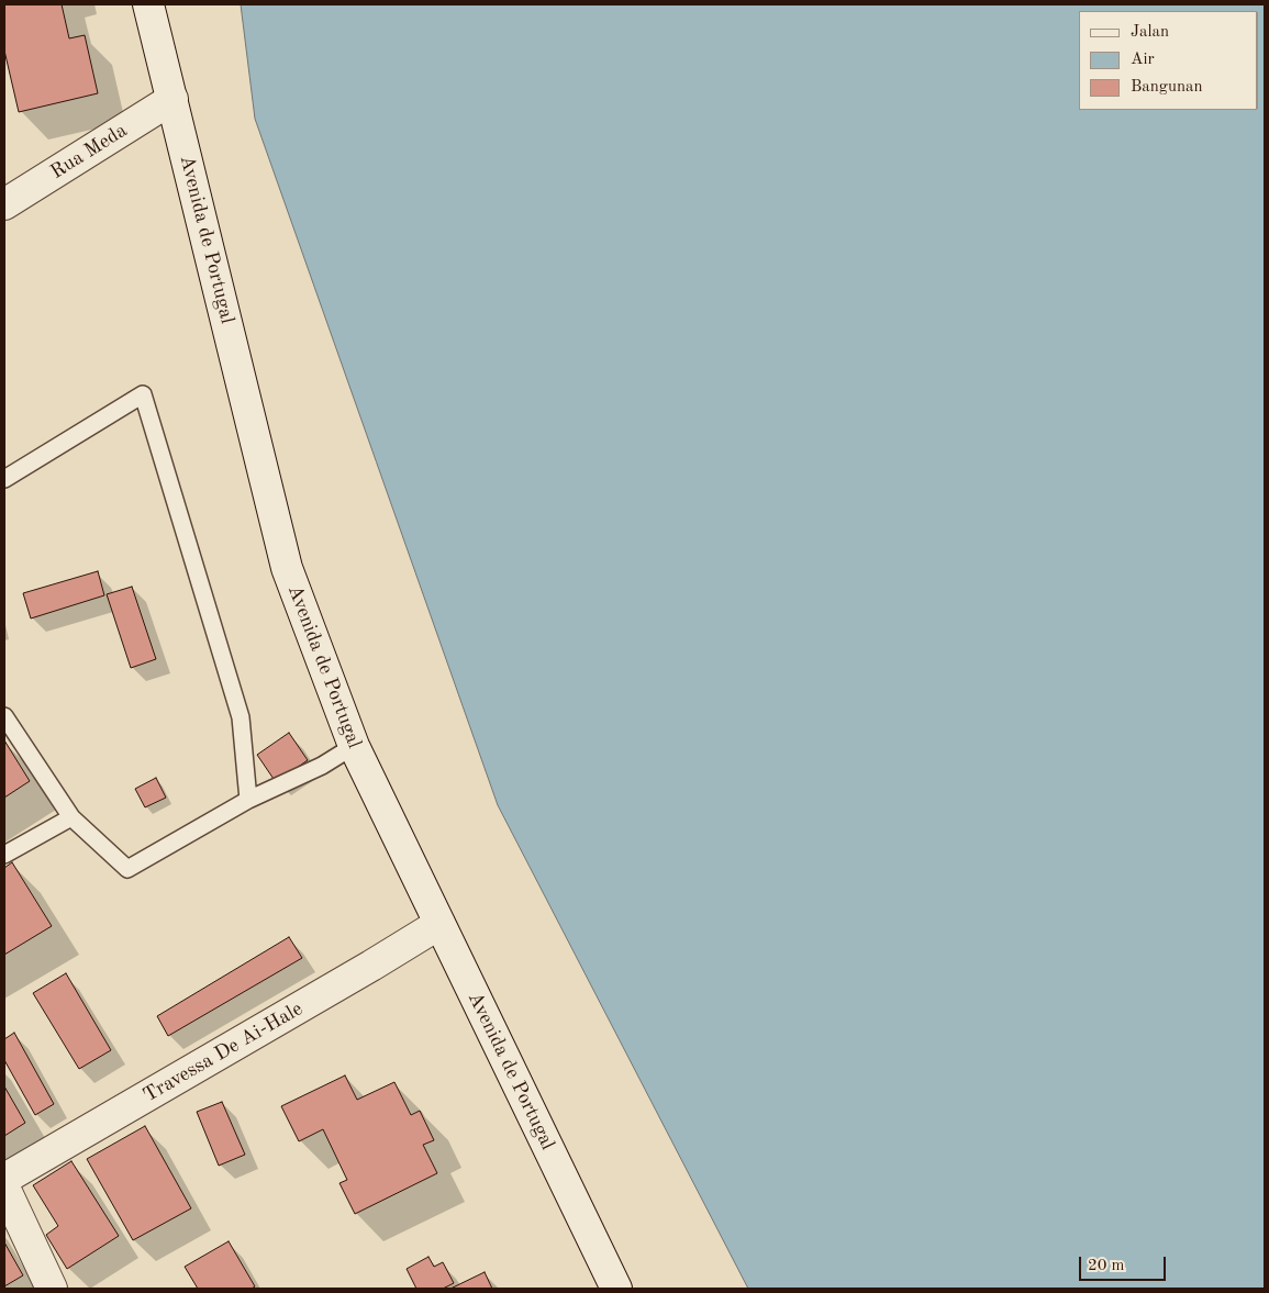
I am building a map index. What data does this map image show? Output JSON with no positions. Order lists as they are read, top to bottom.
{
  "streets": {
    "main road": ["Rua Meda", "Avenida de Portugal", "Travessa De Ai-Hale"]
  },
  "crossings": [
    ["Rua Meda", "Avenida de Portugal"],
    ["Avenida de Portugal", "Travessa De Ai-Hale"]
  ],
  "legend": ["Jalan", "Air", "Bangunan"],
  "scale_bar": "20 m"
}
